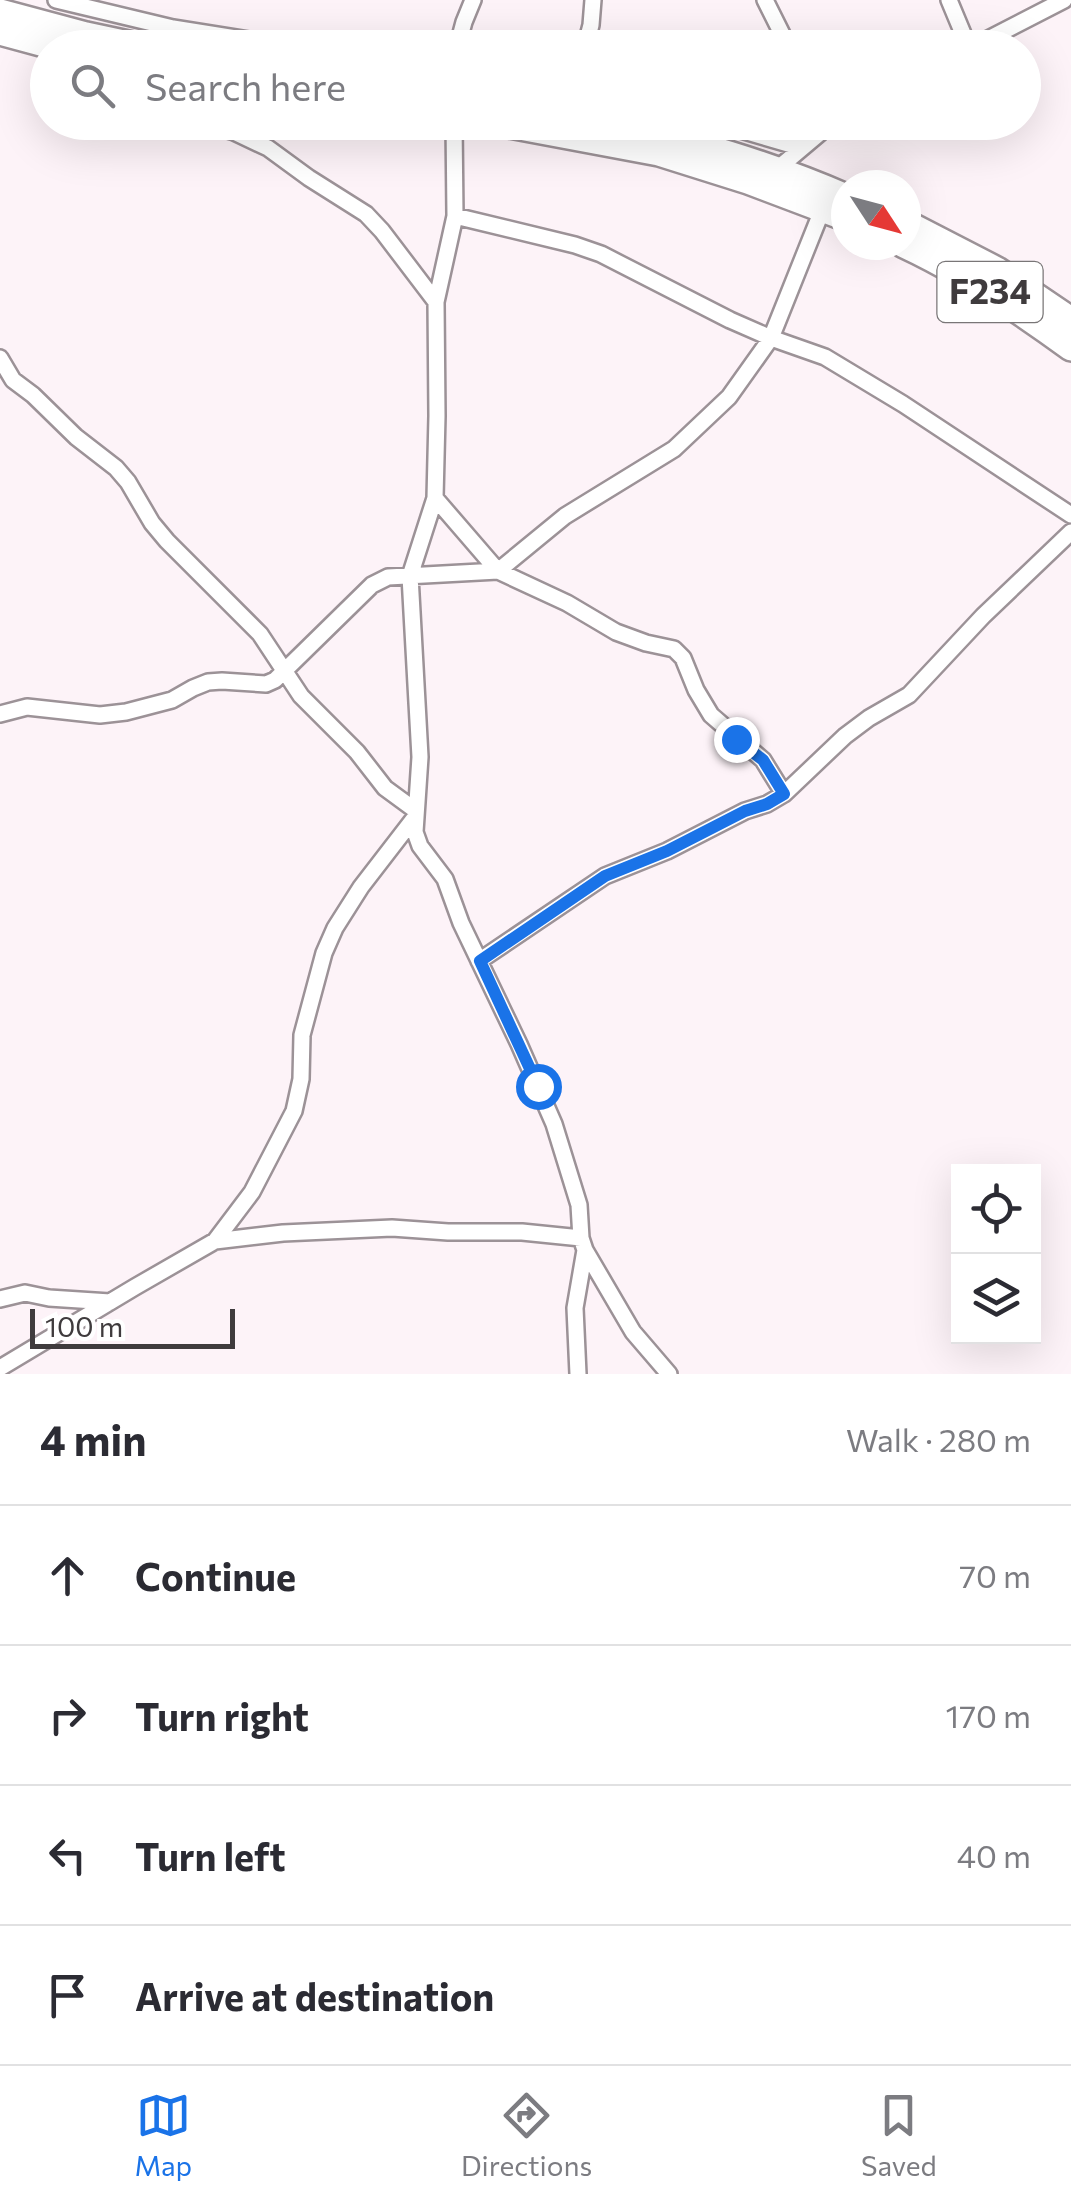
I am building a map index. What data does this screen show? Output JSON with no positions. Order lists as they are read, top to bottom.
{
  "streets": {
    "main road": ["F234"]
  },
  "scale_bar": "100 m",
  "north": "bottom right",
  "page": {
    "search": "Search here",
    "scale": "100 m",
    "heading": ["4 min", "Walk · 280 m"],
    "list": [
      ["Continue", "70 m"],
      ["Turn right", "170 m"],
      ["Turn left", "40 m"],
      "Arrive at destination"
    ],
    "nav": ["Map", "Directions", "Saved"]
  }
}
